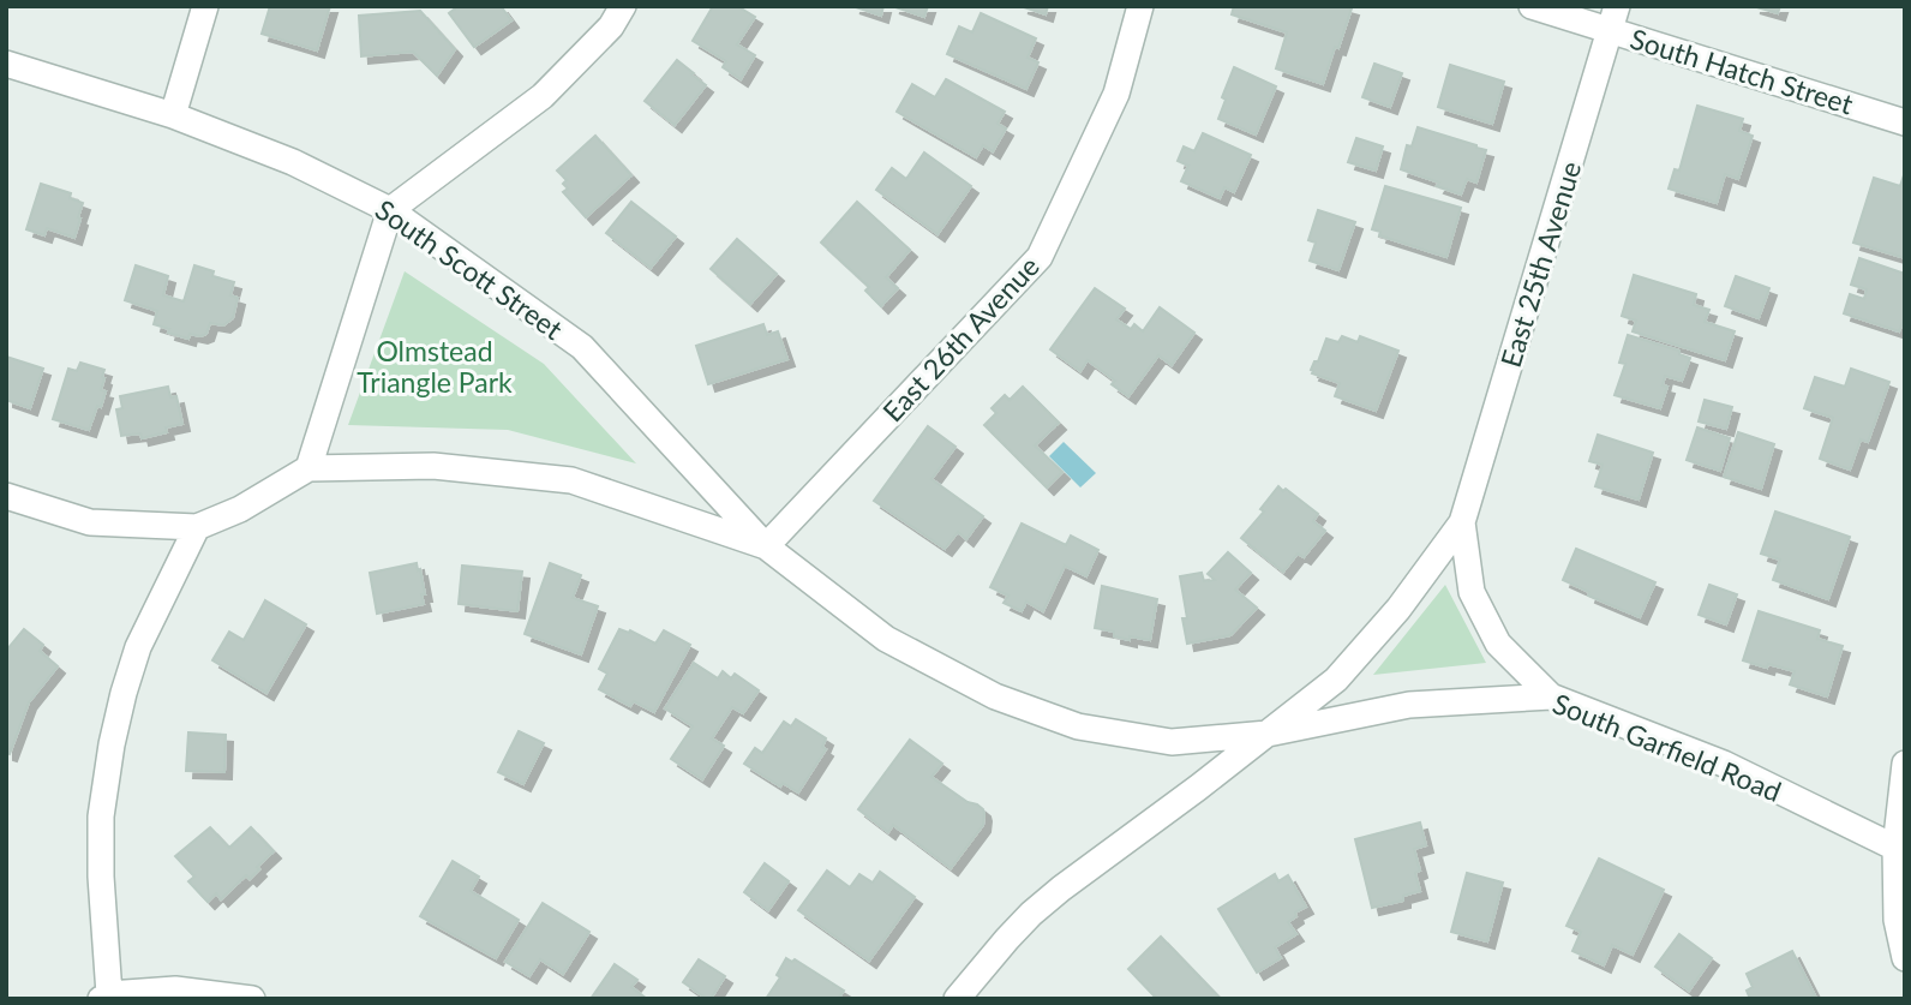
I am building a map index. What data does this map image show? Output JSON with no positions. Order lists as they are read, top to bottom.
{
  "streets": {
    "street": [
      "South Hatch Street",
      "East 25th Avenue",
      "South Scott Street",
      "East 26th Avenue",
      "South Garfield Road"
    ]
  },
  "crossings": [
    ["South Hatch Street", "East 25th Avenue"],
    ["East 25th Avenue", "South Garfield Road"],
    ["South Scott Street", "East 26th Avenue"],
    ["South Scott Street", "South Garfield Road"],
    ["East 26th Avenue", "South Garfield Road"]
  ],
  "parks": ["Olmstead Triangle Park"]
}
